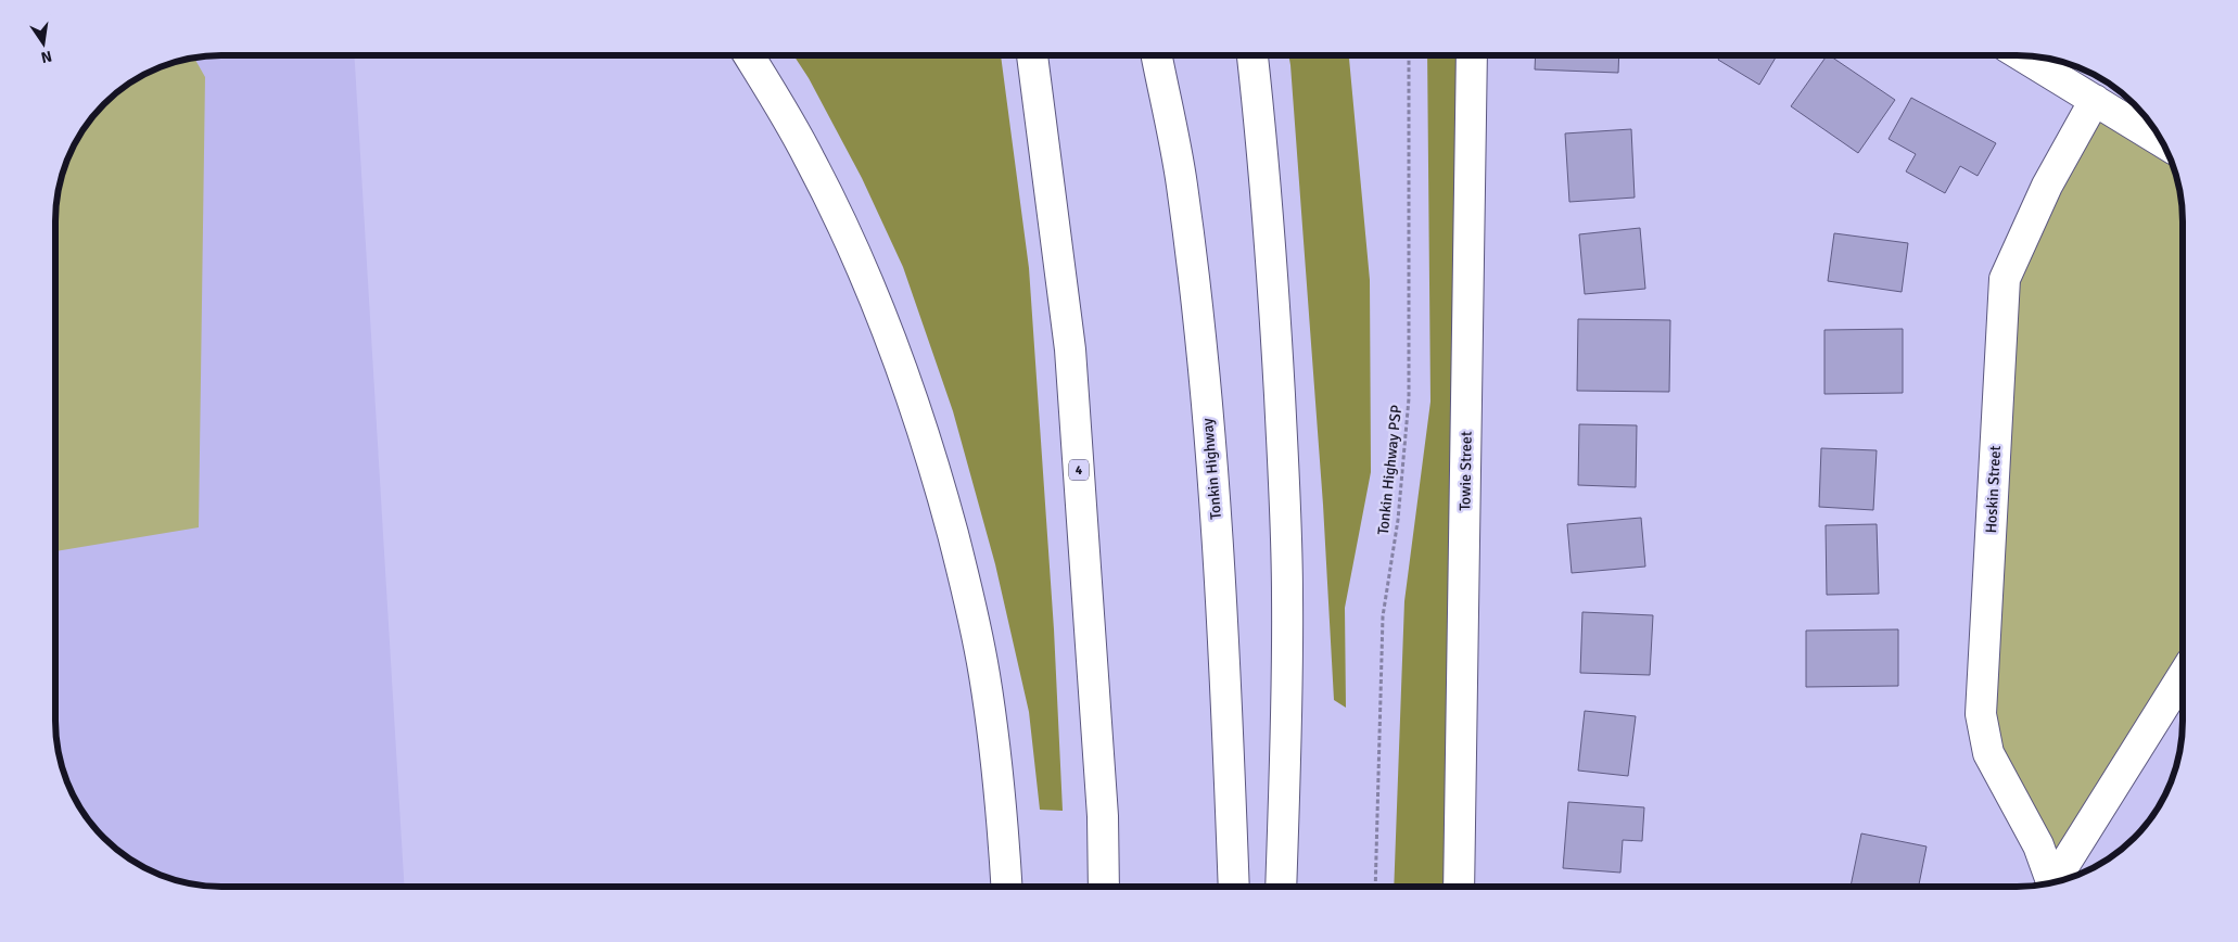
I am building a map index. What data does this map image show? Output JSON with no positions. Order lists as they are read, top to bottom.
{
  "streets": {
    "main road": [
      "Tonkin Highway",
      "4",
      "Towie Street",
      "Hoskin Street"
    ],
    "path": ["Tonkin Highway PSP"]
  },
  "north": "bottom"
}
